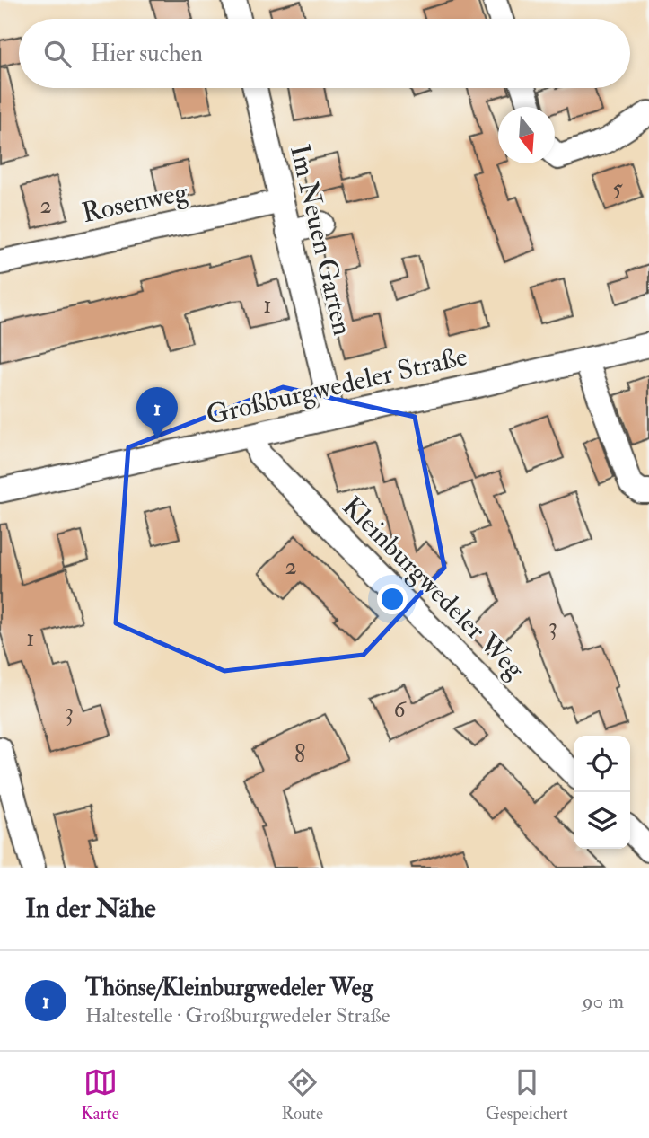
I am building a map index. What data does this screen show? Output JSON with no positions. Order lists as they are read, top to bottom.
{
  "streets": {
    "street": [
      "Rosenweg",
      "Im Neuen Garten",
      "Großburgwedeler Straße",
      "Kleinburgwedeler Weg"
    ]
  },
  "crossings": [
    ["Rosenweg", "Im Neuen Garten"],
    ["Im Neuen Garten", "Großburgwedeler Straße"],
    ["Großburgwedeler Straße", "Kleinburgwedeler Weg"]
  ],
  "house_numbers": [
    "5",
    "2",
    "1",
    "2",
    "3",
    "1",
    "6",
    "3",
    "8"
  ],
  "north": "bottom",
  "page": {
    "search": "Hier suchen",
    "pins": "1",
    "heading": "In der Nähe",
    "list": [
      {
        "mark": "1",
        "name": "Thönse/Kleinburgwedeler Weg",
        "note": "Haltestelle · Großburgwedeler Straße",
        "value": "90 m"
      }
    ],
    "nav": ["Karte", "Route", "Gespeichert"]
  }
}
